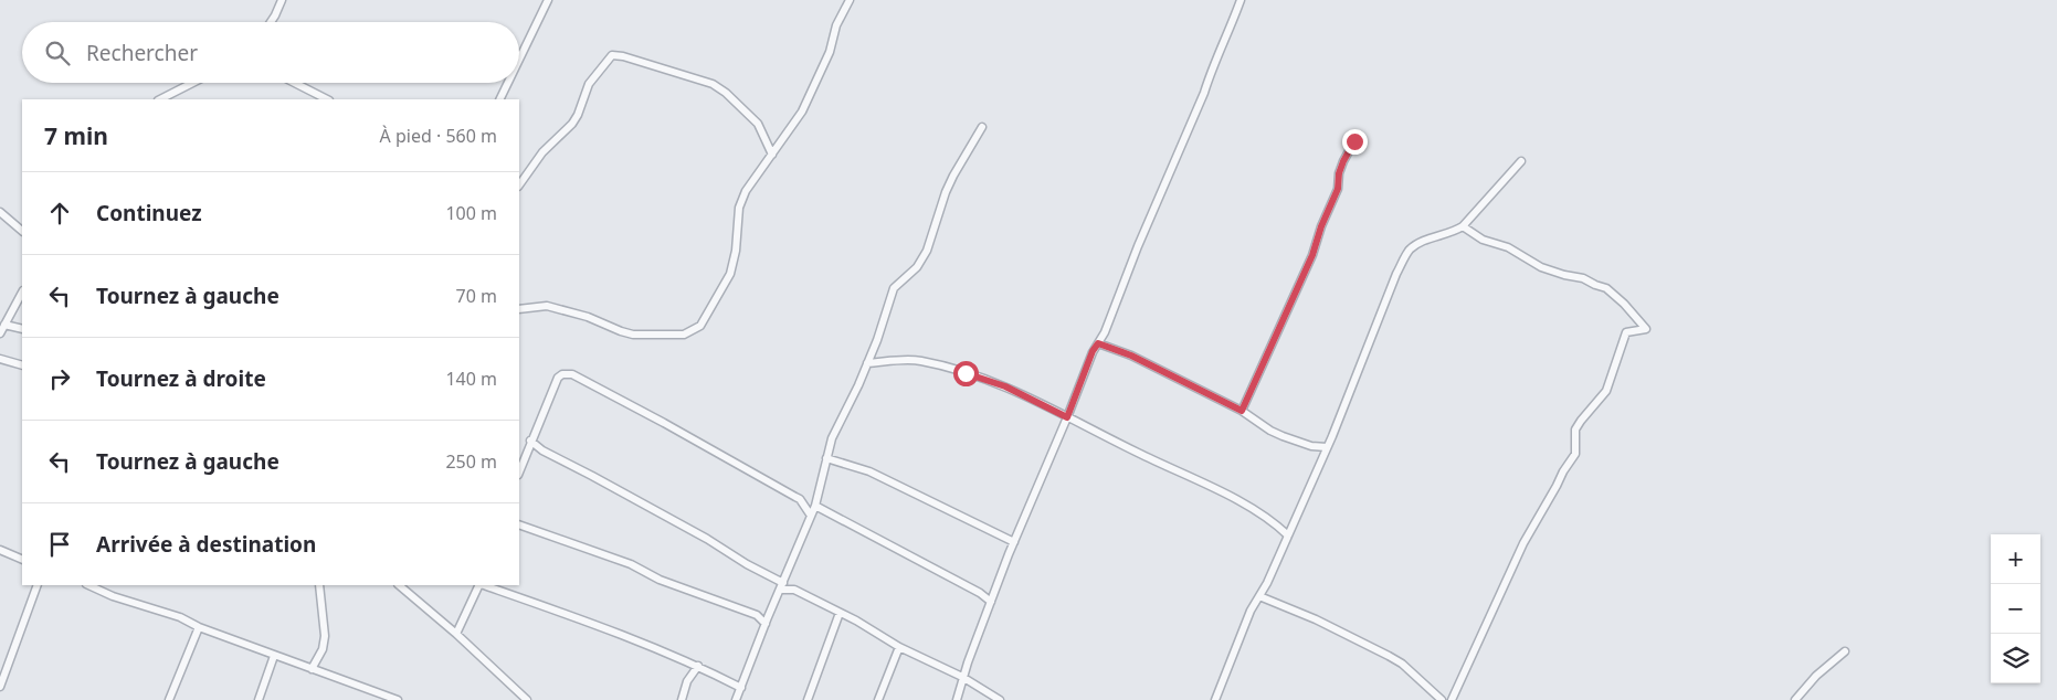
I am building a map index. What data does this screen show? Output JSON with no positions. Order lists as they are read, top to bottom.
{
  "page": {
    "search": "Rechercher",
    "heading": ["7 min", "À pied · 560 m"],
    "list": [
      ["Continuez", "100 m"],
      ["Tournez à gauche", "70 m"],
      ["Tournez à droite", "140 m"],
      ["Tournez à gauche", "250 m"],
      "Arrivée à destination"
    ],
    "map_buttons": ["+", "−"]
  }
}
